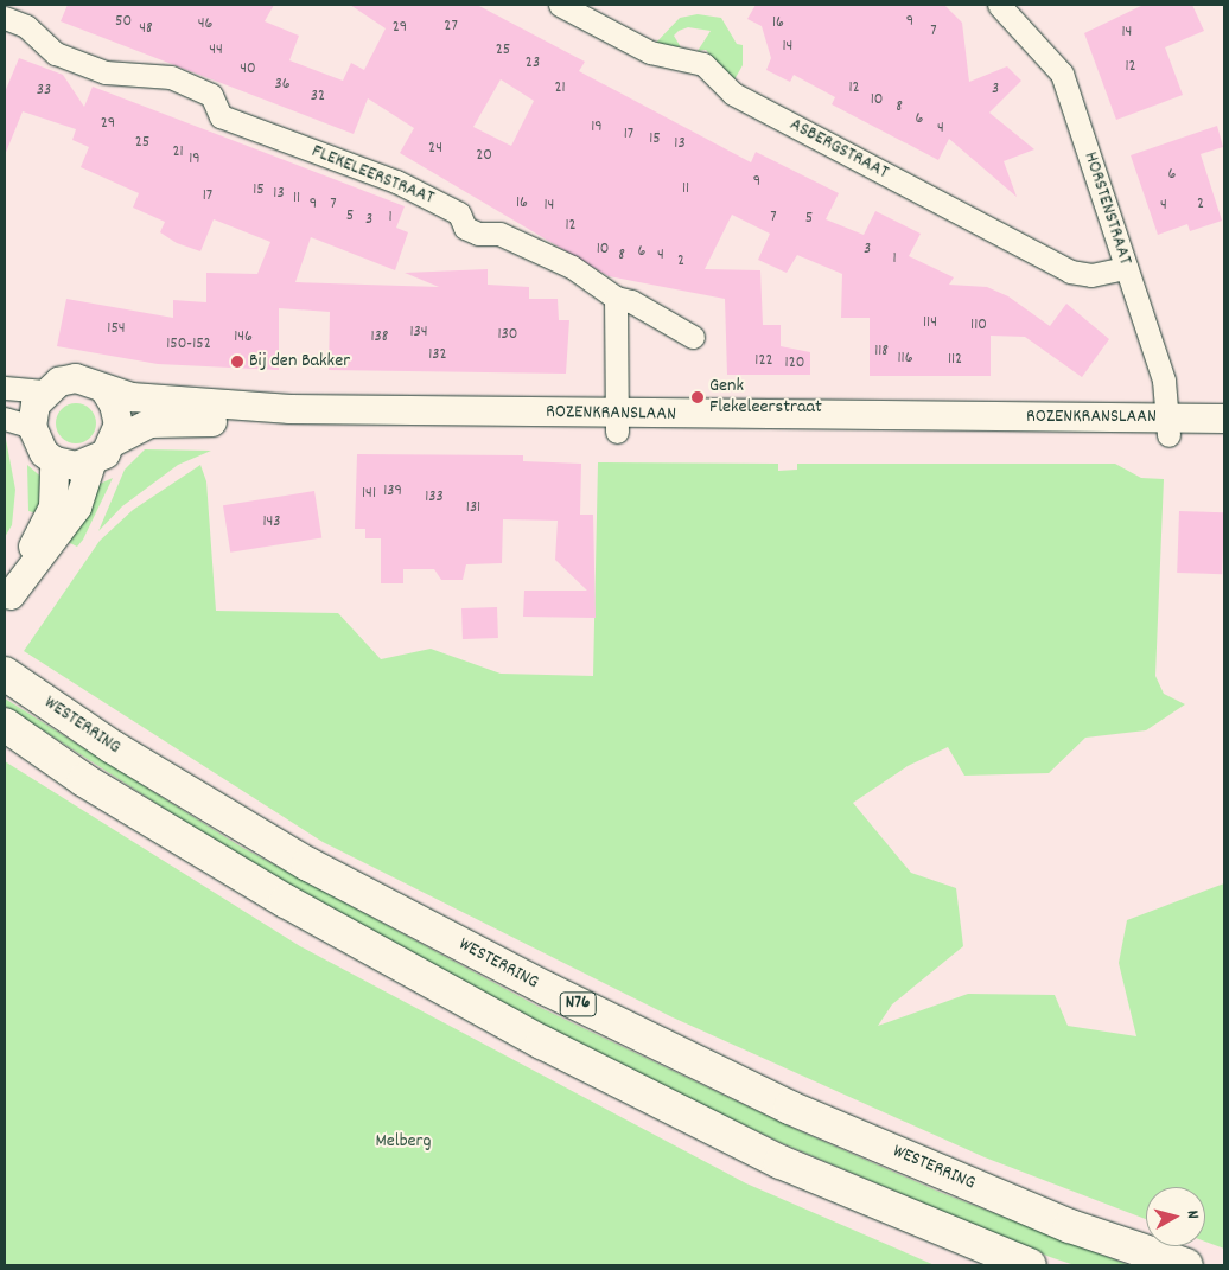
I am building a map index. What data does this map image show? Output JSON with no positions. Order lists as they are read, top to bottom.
{
  "streets": {
    "highway": ["WESTERRING", "N76"],
    "street": [
      "ASBERGSTRAAT",
      "FLEKELEERSTRAAT",
      "HORSTENSTRAAT",
      "ROZENKRANSLAAN"
    ]
  },
  "crossings": [
    ["ASBERGSTRAAT", "HORSTENSTRAAT"],
    ["HORSTENSTRAAT", "ROZENKRANSLAAN"]
  ],
  "parks": ["Melberg"],
  "places": ["Bij den Bakker", "Genk Flekeleerstraat"],
  "house_numbers": [
    "50",
    "9",
    "16",
    "46",
    "27",
    "29",
    "48",
    "7",
    "14",
    "14",
    "44",
    "25",
    "23",
    "12",
    "40",
    "36",
    "21",
    "12",
    "3",
    "33",
    "32",
    "10",
    "8",
    "6",
    "29",
    "19",
    "4",
    "17",
    "15",
    "25",
    "13",
    "24",
    "21",
    "20",
    "19",
    "6",
    "9",
    "11",
    "15",
    "13",
    "17",
    "11",
    "16",
    "9",
    "7",
    "2",
    "14",
    "4",
    "5",
    "1",
    "7",
    "5",
    "3",
    "12",
    "10",
    "3",
    "6",
    "8",
    "4",
    "1",
    "2",
    "114",
    "110",
    "154",
    "134",
    "130",
    "146",
    "138",
    "150-152",
    "118",
    "132",
    "116",
    "112",
    "122",
    "120",
    "139",
    "141",
    "133",
    "131",
    "143"
  ],
  "north": "right"
}
